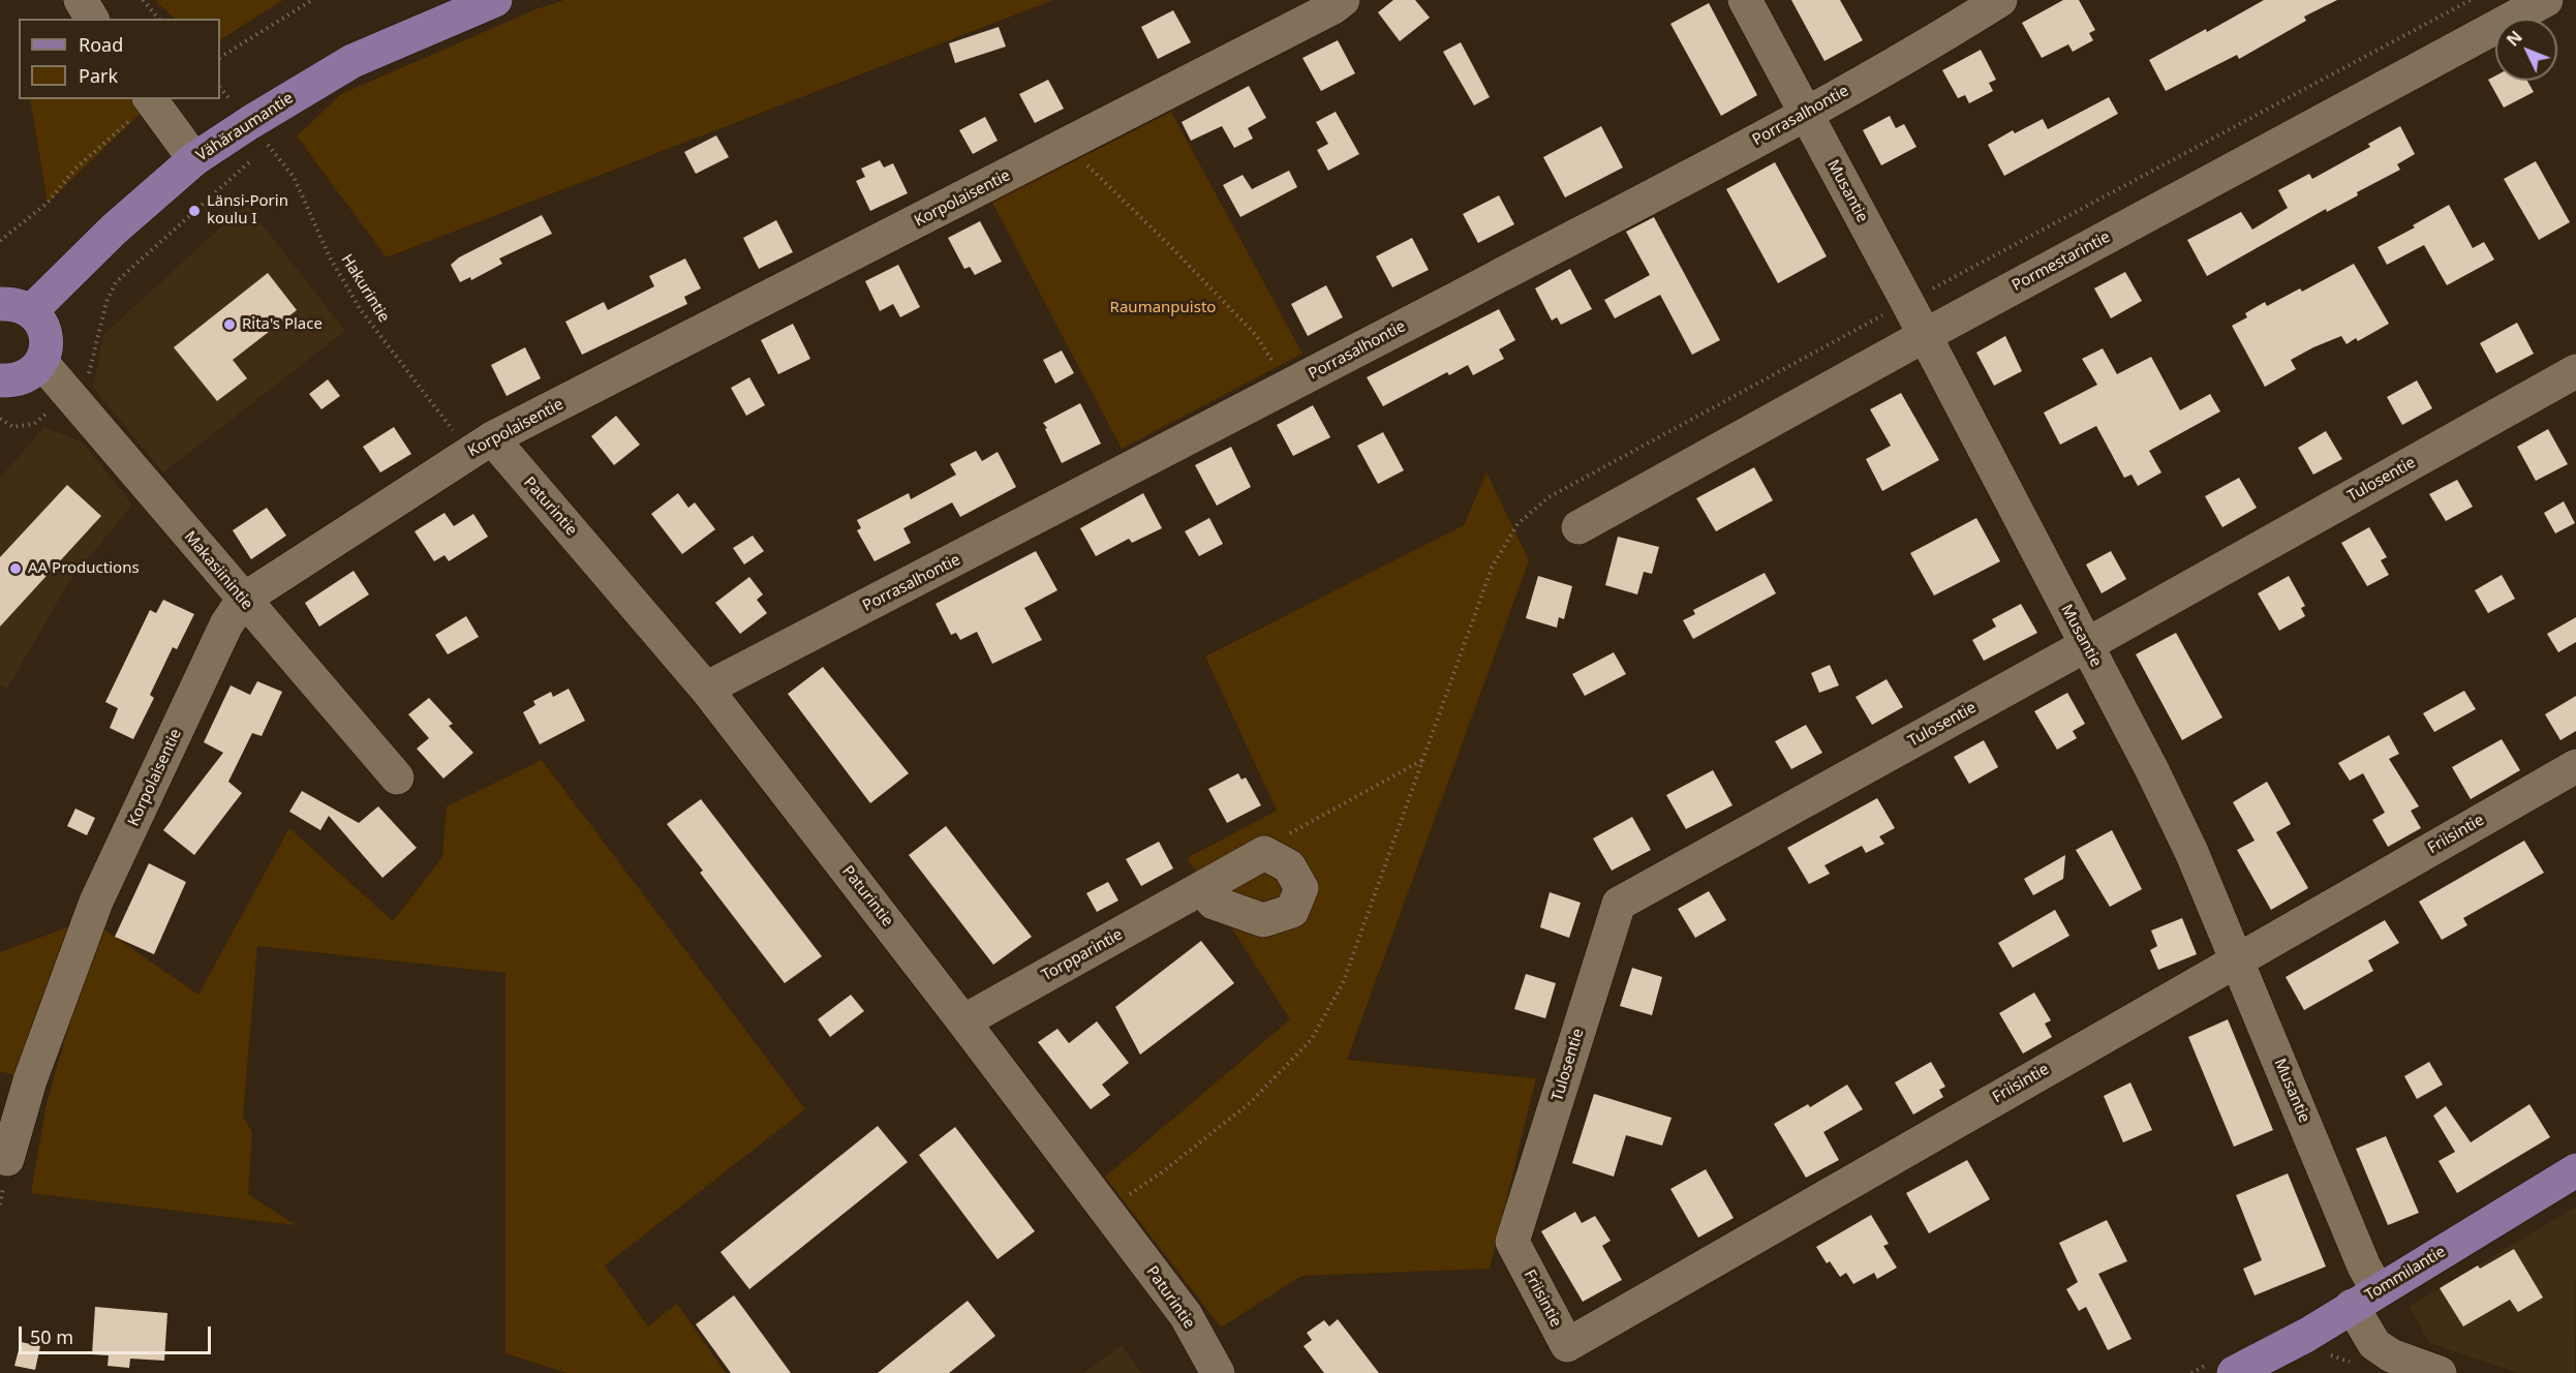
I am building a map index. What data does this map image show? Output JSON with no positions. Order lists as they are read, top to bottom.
{
  "streets": {
    "main road": ["Vähäraumantie", "Tommilantie"],
    "street": [
      "Porrasalhontie",
      "Musantie",
      "Korpolaisentie",
      "Pormestarintie",
      "Tulosentie",
      "Paturintie",
      "Makasiinintie",
      "Friisintie",
      "Torpparintie"
    ],
    "path": ["Hakurintie"]
  },
  "crossings": [
    ["Porrasalhontie", "Musantie"],
    ["Porrasalhontie", "Paturintie"],
    ["Musantie", "Pormestarintie"],
    ["Musantie", "Tulosentie"],
    ["Musantie", "Friisintie"],
    ["Musantie", "Tommilantie"],
    ["Korpolaisentie", "Hakurintie"],
    ["Korpolaisentie", "Paturintie"],
    ["Korpolaisentie", "Makasiinintie"],
    ["Hakurintie", "Paturintie"],
    ["Hakurintie", "Makasiinintie"],
    ["Tulosentie", "Friisintie"],
    ["Paturintie", "Torpparintie"]
  ],
  "parks": ["Raumanpuisto"],
  "places": ["Länsi-Porin koulu I", "Rita's Place", "AA Productions"],
  "legend": ["Road", "Park"],
  "scale_bar": "50 m",
  "north": "top left"
}
